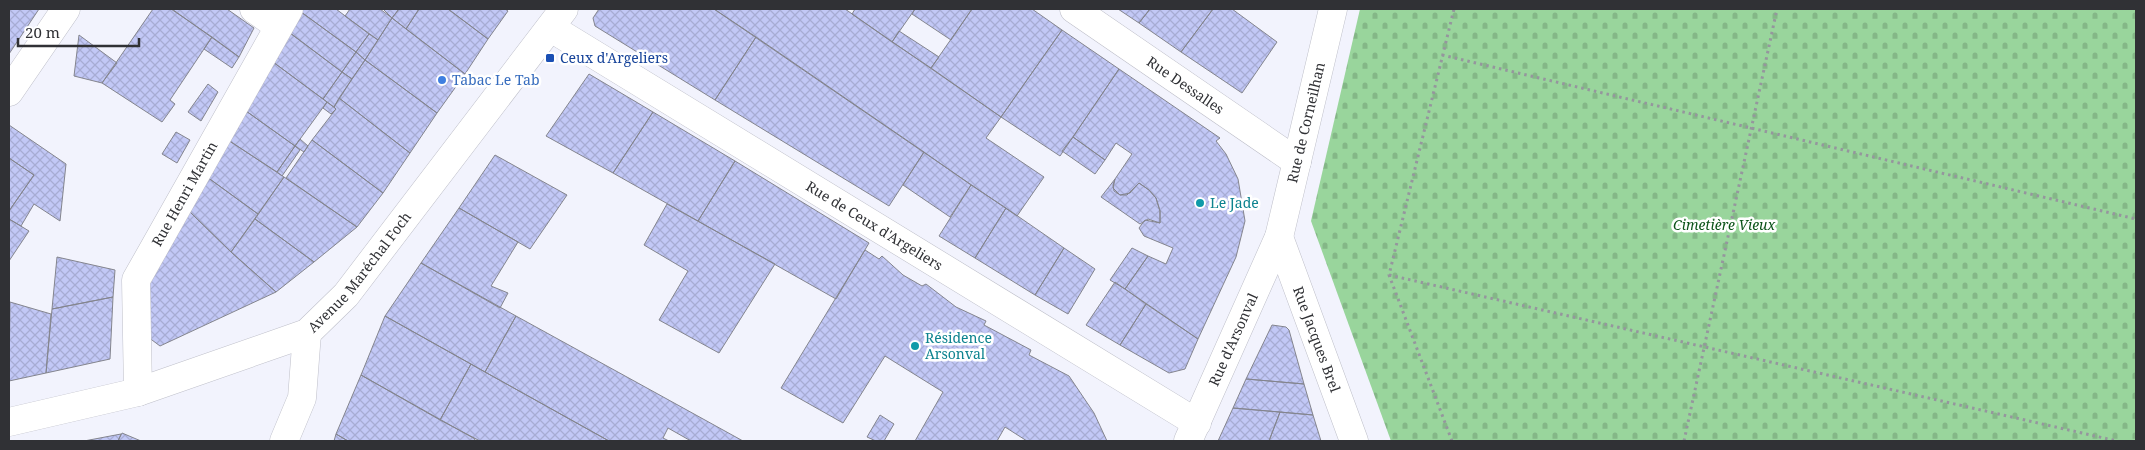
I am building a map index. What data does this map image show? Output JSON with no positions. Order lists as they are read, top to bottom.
{
  "streets": {
    "street": [
      "Rue Dessalles",
      "Rue de Corneilhan",
      "Rue Henri Martin",
      "Rue de Ceux d'Argeliers",
      "Avenue Maréchal Foch",
      "Rue d'Arsonval",
      "Rue Jacques Brel"
    ]
  },
  "crossings": [
    ["Rue Dessalles", "Rue de Corneilhan"],
    ["Rue de Corneilhan", "Rue d'Arsonval"],
    ["Rue de Corneilhan", "Rue Jacques Brel"],
    ["Rue Henri Martin", "Avenue Maréchal Foch"],
    ["Rue de Ceux d'Argeliers", "Avenue Maréchal Foch"],
    ["Rue de Ceux d'Argeliers", "Rue d'Arsonval"],
    ["Rue d'Arsonval", "Rue Jacques Brel"]
  ],
  "parks": ["Cimetière Vieux"],
  "places": {
    "transit": ["Ceux d'Argeliers"],
    "other": ["Tabac Le Tab", "Le Jade", "Résidence Arsonval"]
  },
  "scale_bar": "20 m"
}
